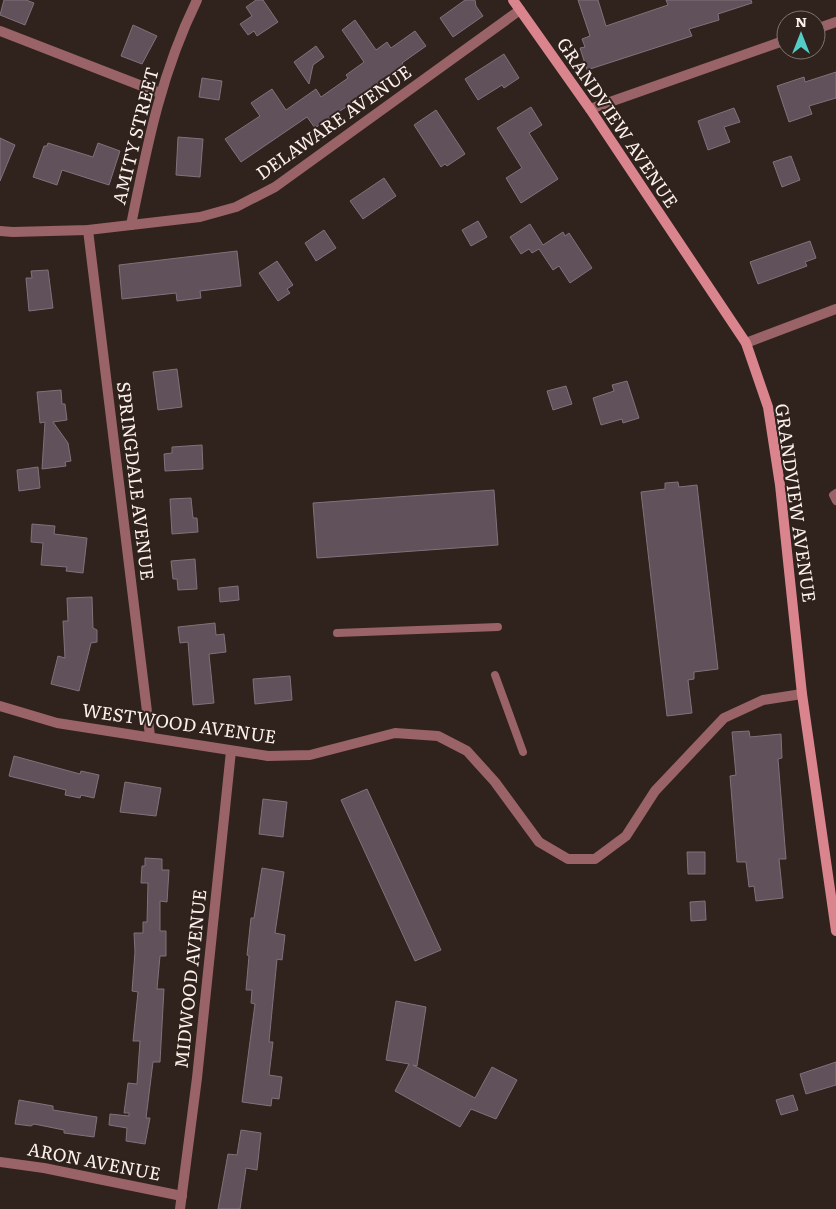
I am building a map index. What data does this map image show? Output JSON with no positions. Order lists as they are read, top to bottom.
{
  "streets": {
    "main road": ["GRANDVIEW AVENUE"],
    "street": [
      "DELAWARE AVENUE",
      "AMITY STREET",
      "SPRINGDALE AVENUE",
      "WESTWOOD AVENUE",
      "MIDWOOD AVENUE",
      "ARON AVENUE"
    ]
  },
  "crossings": [
    ["DELAWARE AVENUE", "GRANDVIEW AVENUE"],
    ["DELAWARE AVENUE", "AMITY STREET"],
    ["DELAWARE AVENUE", "SPRINGDALE AVENUE"],
    ["GRANDVIEW AVENUE", "WESTWOOD AVENUE"],
    ["SPRINGDALE AVENUE", "WESTWOOD AVENUE"],
    ["WESTWOOD AVENUE", "MIDWOOD AVENUE"],
    ["MIDWOOD AVENUE", "ARON AVENUE"]
  ],
  "north": "top"
}
